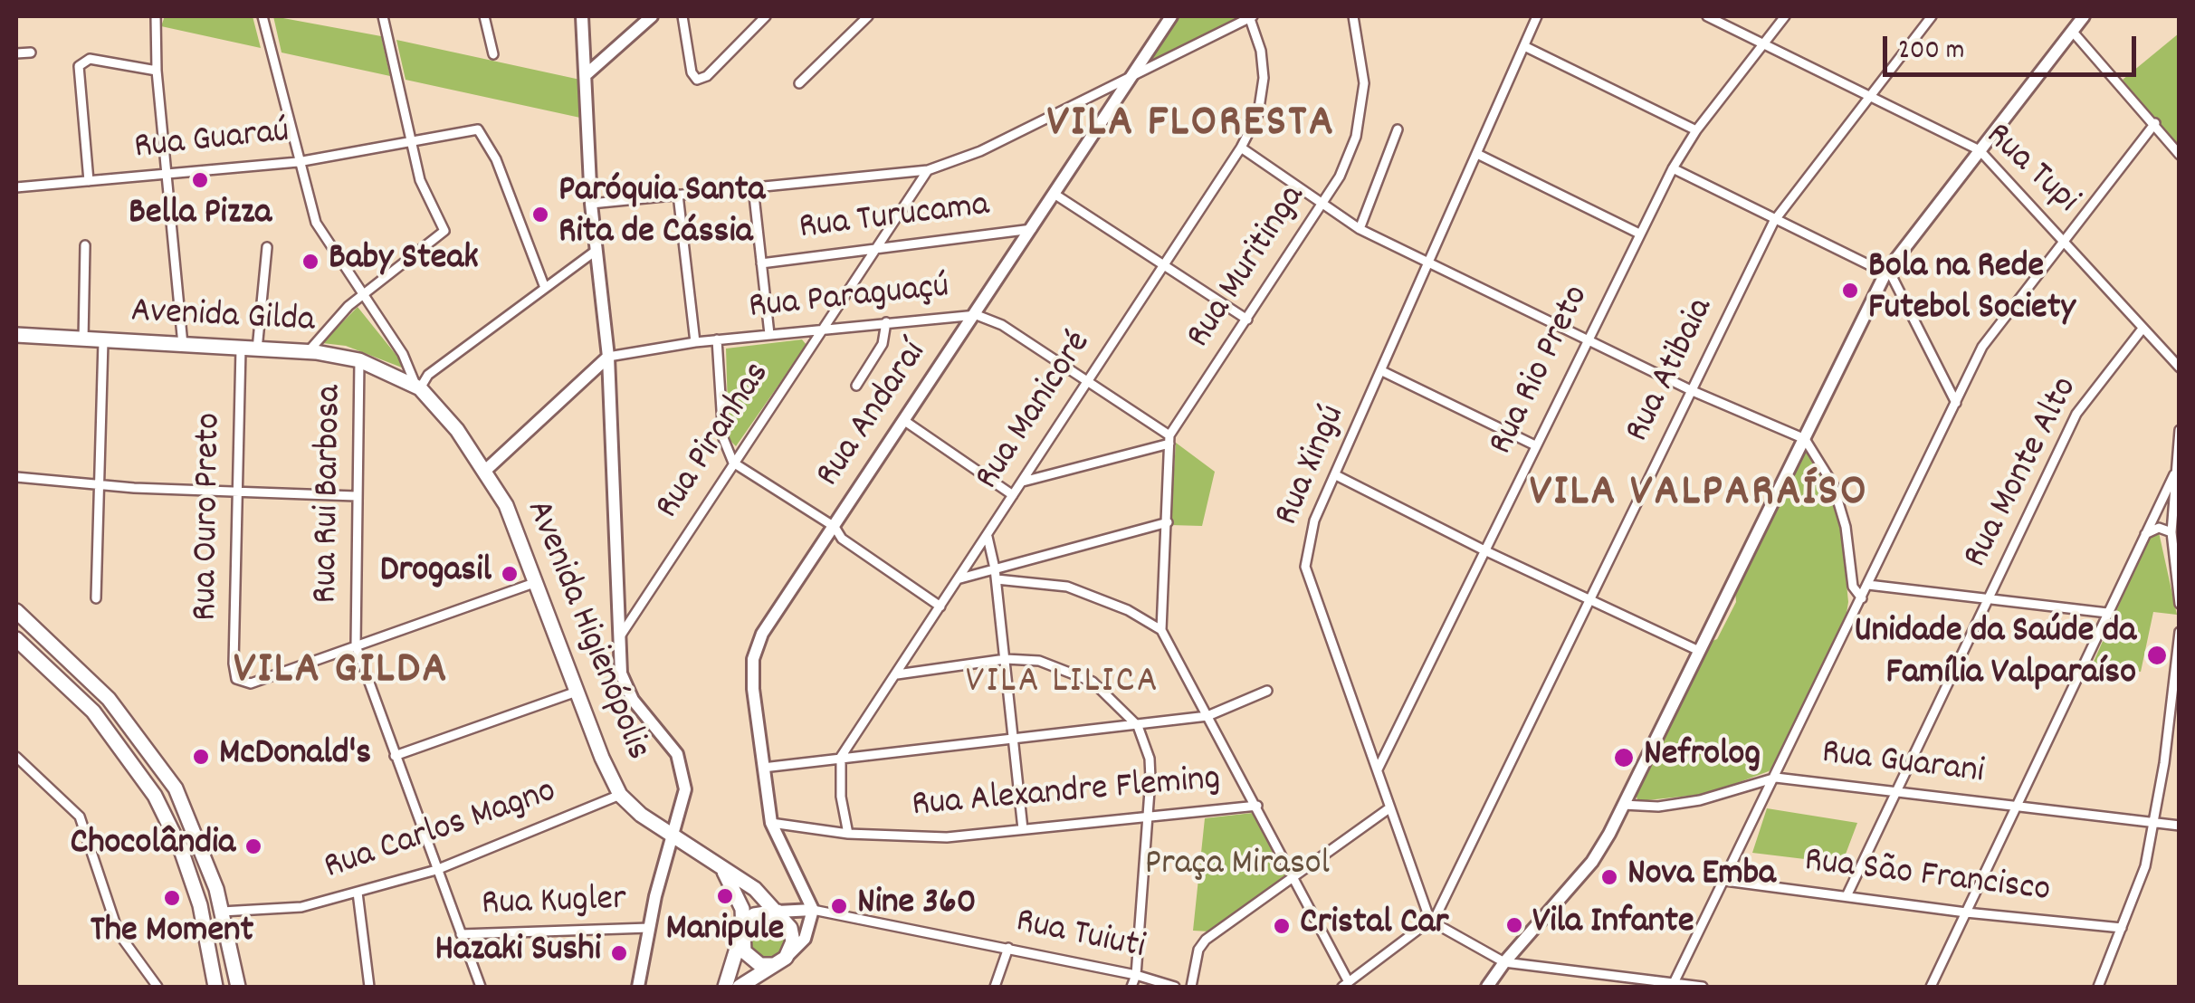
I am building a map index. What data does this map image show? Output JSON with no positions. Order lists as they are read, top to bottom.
{
  "streets": {
    "main road": ["Avenida Gilda", "Rua Andaraí", "Avenida Higienópolis"],
    "street": [
      "Rua Guaraú",
      "Rua Tupi",
      "Rua Turucama",
      "Rua Muritinga",
      "Rua Paraguaçú",
      "Rua Rio Preto",
      "Rua Atibaia",
      "Rua Manicoré",
      "Rua Piranhas",
      "Rua Xingú",
      "Rua Monte Alto",
      "Rua Rui Barbosa",
      "Rua Ouro Preto",
      "Rua Guarani",
      "Rua Alexandre Fleming",
      "Rua Carlos Magno",
      "Rua São Francisco",
      "Rua Kugler",
      "Rua Tuiuti"
    ]
  },
  "crossings": [
    ["Rua Guaraú", "Avenida Higienópolis"],
    ["Rua Tupi", "Rua Rio Preto"],
    ["Rua Tupi", "Rua Atibaia"],
    ["Rua Tupi", "Rua Monte Alto"],
    ["Rua Turucama", "Rua Andaraí"],
    ["Rua Turucama", "Rua Piranhas"],
    ["Rua Muritinga", "Rua Paraguaçú"],
    ["Rua Paraguaçú", "Rua Manicoré"],
    ["Rua Paraguaçú", "Rua Andaraí"],
    ["Rua Paraguaçú", "Rua Piranhas"],
    ["Avenida Gilda", "Rua Rui Barbosa"],
    ["Avenida Gilda", "Rua Ouro Preto"],
    ["Avenida Gilda", "Avenida Higienópolis"],
    ["Rua Rio Preto", "Rua Xingú"],
    ["Rua Atibaia", "Rua Xingú"],
    ["Rua Andaraí", "Rua Alexandre Fleming"],
    ["Rua Andaraí", "Rua Tuiuti"],
    ["Rua Monte Alto", "Rua Guarani"],
    ["Rua Monte Alto", "Rua São Francisco"],
    ["Rua Rui Barbosa", "Rua Ouro Preto"],
    ["Rua Rui Barbosa", "Rua Carlos Magno"],
    ["Rua Rui Barbosa", "Rua Kugler"],
    ["Avenida Higienópolis", "Rua Carlos Magno"]
  ],
  "districts": [
    "VILA FLORESTA",
    "VILA VALPARAÍSO",
    "VILA GILDA",
    "VILA LILICA"
  ],
  "parks": ["Praça Mirasol"],
  "places": [
    "Bella Pizza",
    "Paróquia Santa Rita de Cássia",
    "Baby Steak",
    "Bola na Rede Futebol Society",
    "Drogasil",
    "Unidade da Saúde da Família Valparaíso",
    "McDonald's",
    "Nefrolog",
    "Chocolândia",
    "Nova Emba",
    "Manipule",
    "The Moment",
    "Nine 360",
    "Vila Infante",
    "Cristal Car",
    "Hazaki Sushi"
  ],
  "scale_bar": "200 m"
}
